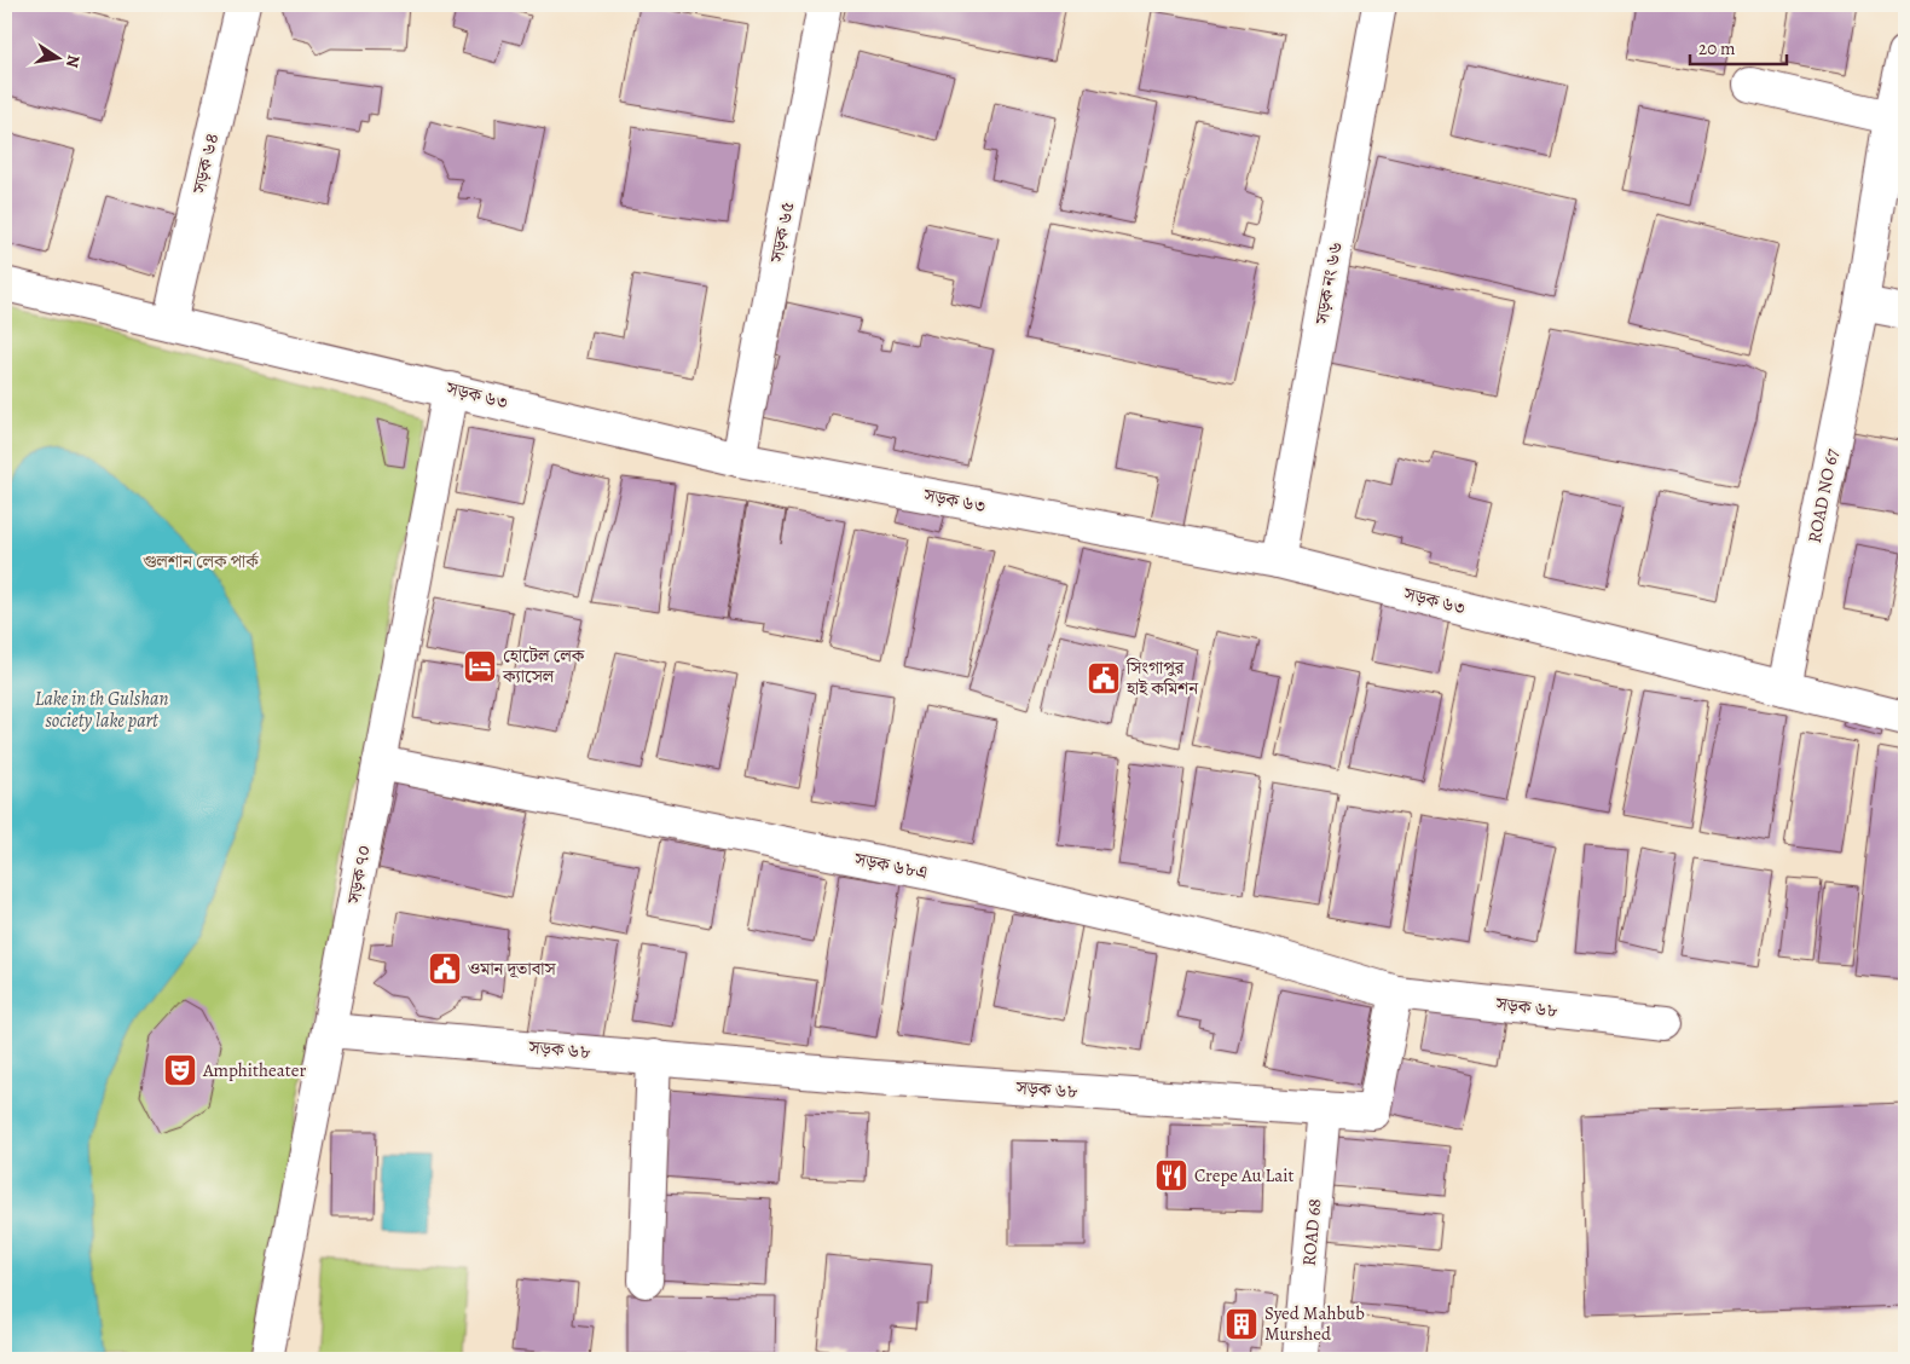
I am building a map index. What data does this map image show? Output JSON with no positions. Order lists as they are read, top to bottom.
{
  "streets": {
    "street": [
      "সড়ক ৬৪",
      "সড়ক ৬৫",
      "সড়ক নং ৬৬",
      "সড়ক ৬৩",
      "ROAD NO 67",
      "সড়ক ৬৮এ",
      "সড়ক ৭০",
      "সড়ক ৬৮",
      "ROAD 68"
    ]
  },
  "crossings": [
    ["সড়ক ৬৪", "সড়ক ৬৩"],
    ["সড়ক ৬৫", "সড়ক ৬৩"],
    ["সড়ক নং ৬৬", "সড়ক ৬৩"],
    ["সড়ক ৬৩", "ROAD NO 67"],
    ["সড়ক ৬৩", "সড়ক ৭০"],
    ["সড়ক ৬৮এ", "সড়ক ৭০"],
    ["সড়ক ৬৮এ", "সড়ক ৬৮"],
    ["সড়ক ৭০", "সড়ক ৬৮"],
    ["সড়ক ৬৮", "ROAD 68"]
  ],
  "water": ["Lake in th Gulshan society lake part"],
  "parks": ["গুলশান লেক পার্ক"],
  "places": {
    "hotel": ["হোটেল লেক ক্যাসেল"],
    "public building": ["সিংগাপুর হাই কমিশন", "ওমান দূতাবাস"],
    "theatre": ["Amphitheater"],
    "restaurant": ["Crepe Au Lait"],
    "building": ["Syed Mahbub Murshed"]
  },
  "scale_bar": "20 m",
  "north": "right"
}
